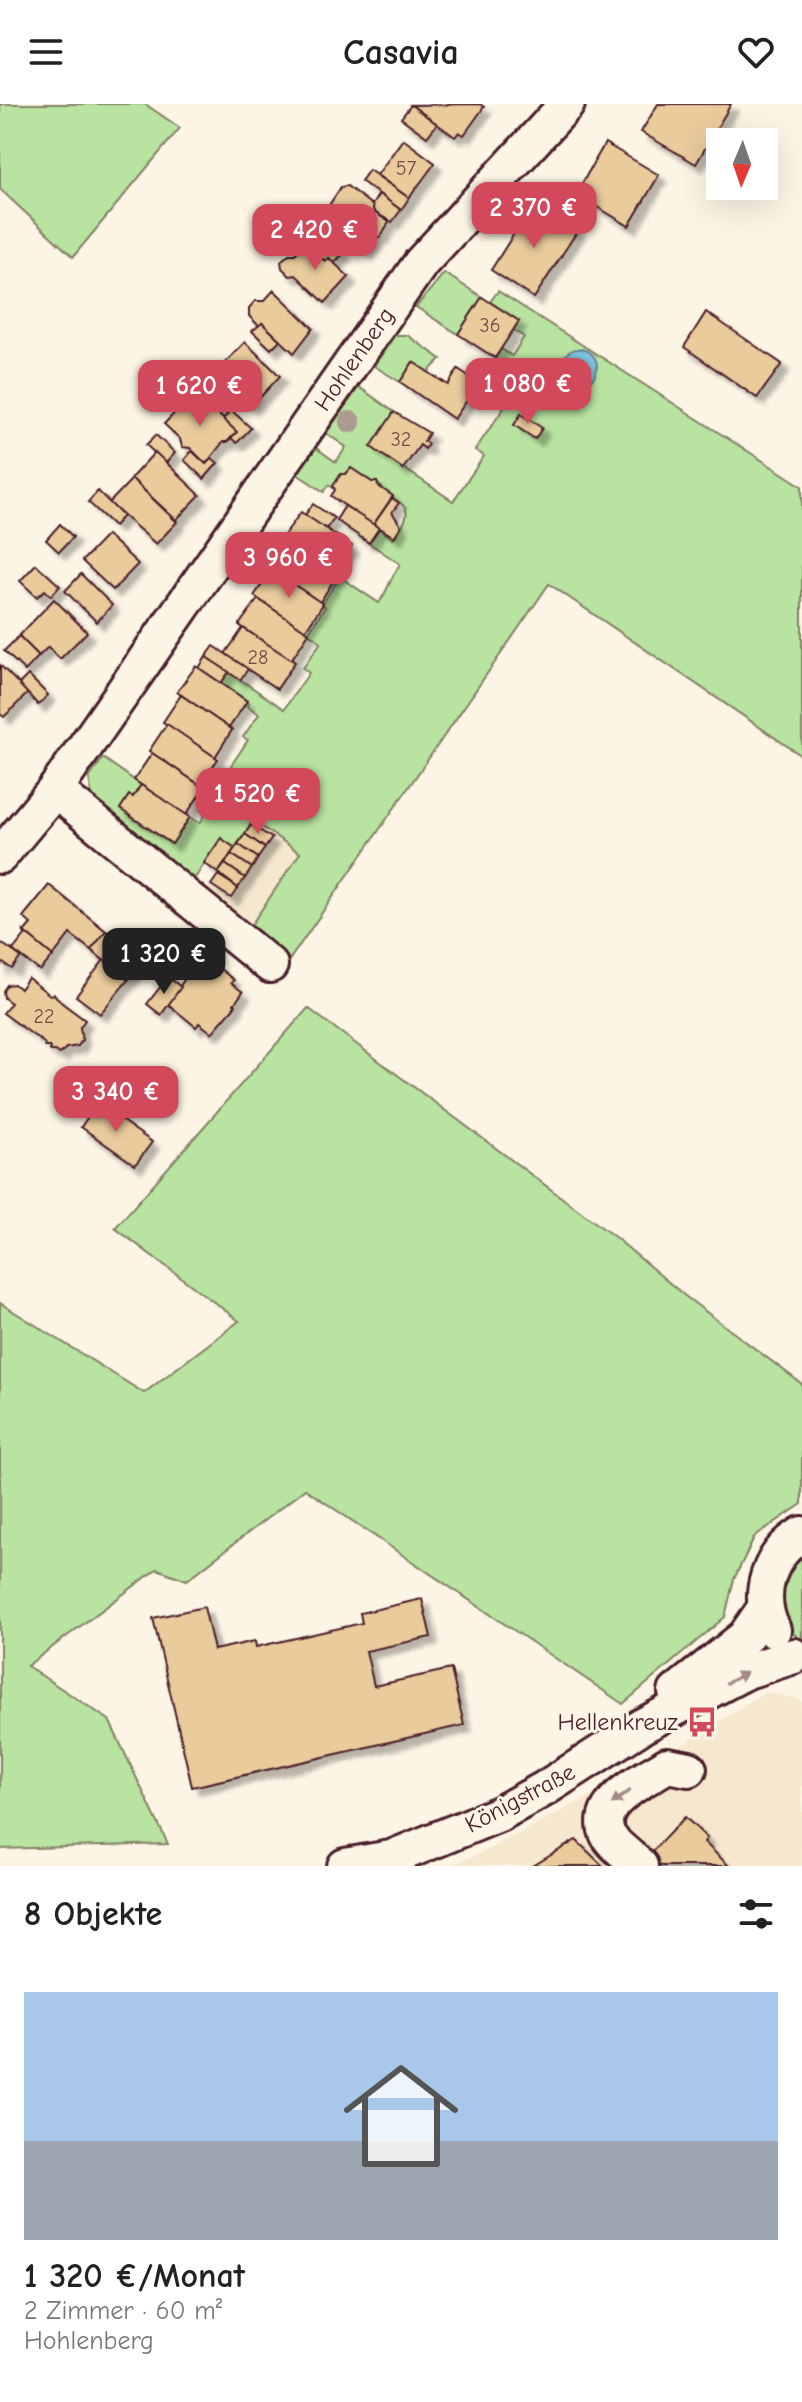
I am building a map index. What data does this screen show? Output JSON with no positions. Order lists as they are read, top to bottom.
{
  "streets": {
    "street": ["Hohlenberg", "Königstraße"]
  },
  "places": {
    "bus stop": ["Hellenkreuz"]
  },
  "house_numbers": [
    "57",
    "36",
    "32",
    "28",
    "22"
  ],
  "north": "bottom",
  "page": {
    "header": "Casavia",
    "price": [
      "2 370 €",
      "2 420 €",
      "1 080 €",
      "1 620 €",
      "3 960 €",
      "1 520 €",
      "1 320 €",
      "3 340 €"
    ],
    "heading": "8 Objekte",
    "list": [
      {
        "name": "1 320 €/Monat",
        "note": "2 Zimmer · 60 m² · Hohlenberg"
      }
    ]
  }
}
